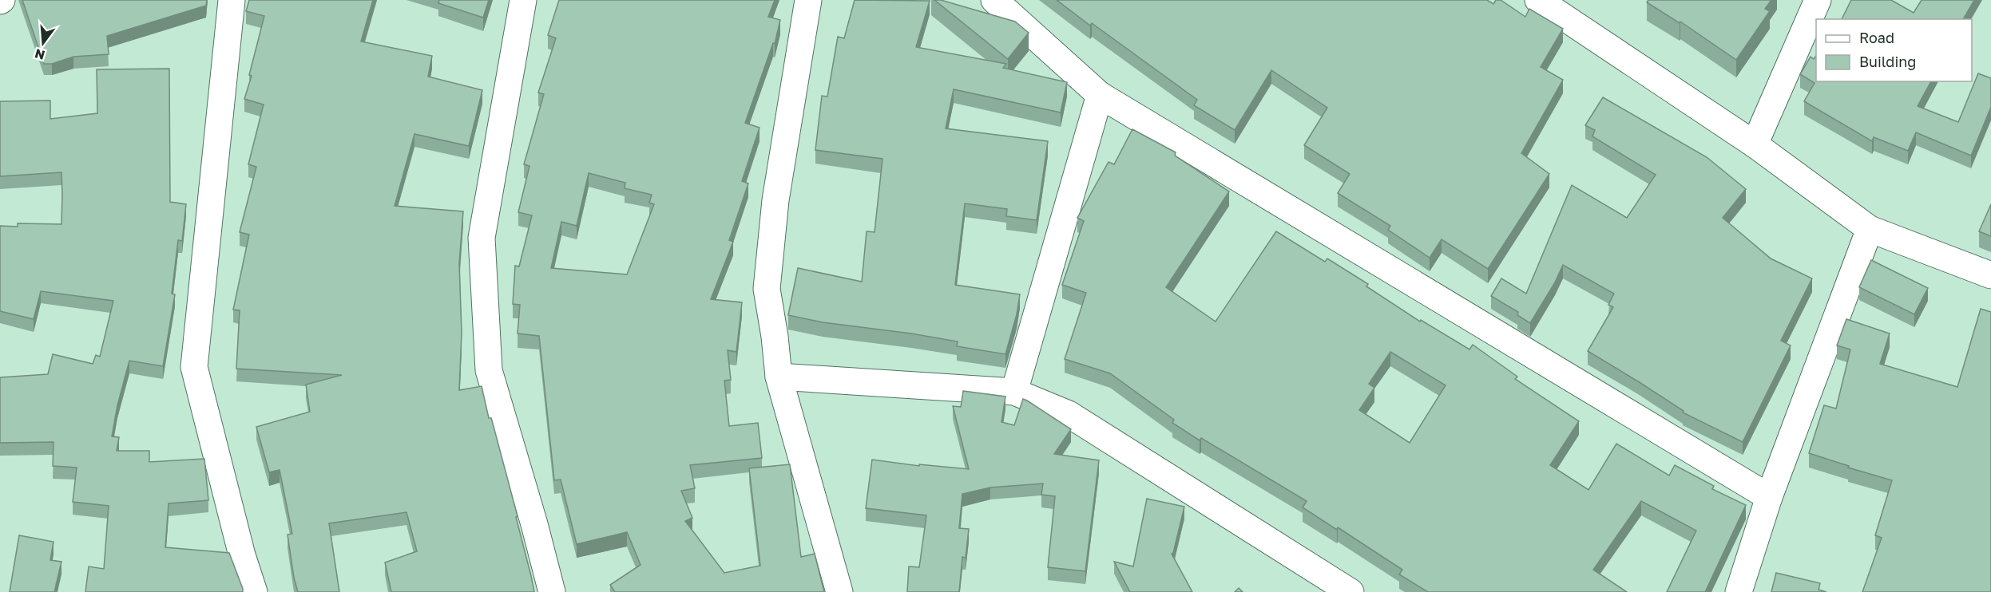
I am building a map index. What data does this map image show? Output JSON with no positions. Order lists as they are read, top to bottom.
{
  "legend": ["Road", "Building"],
  "north": "bottom"
}
